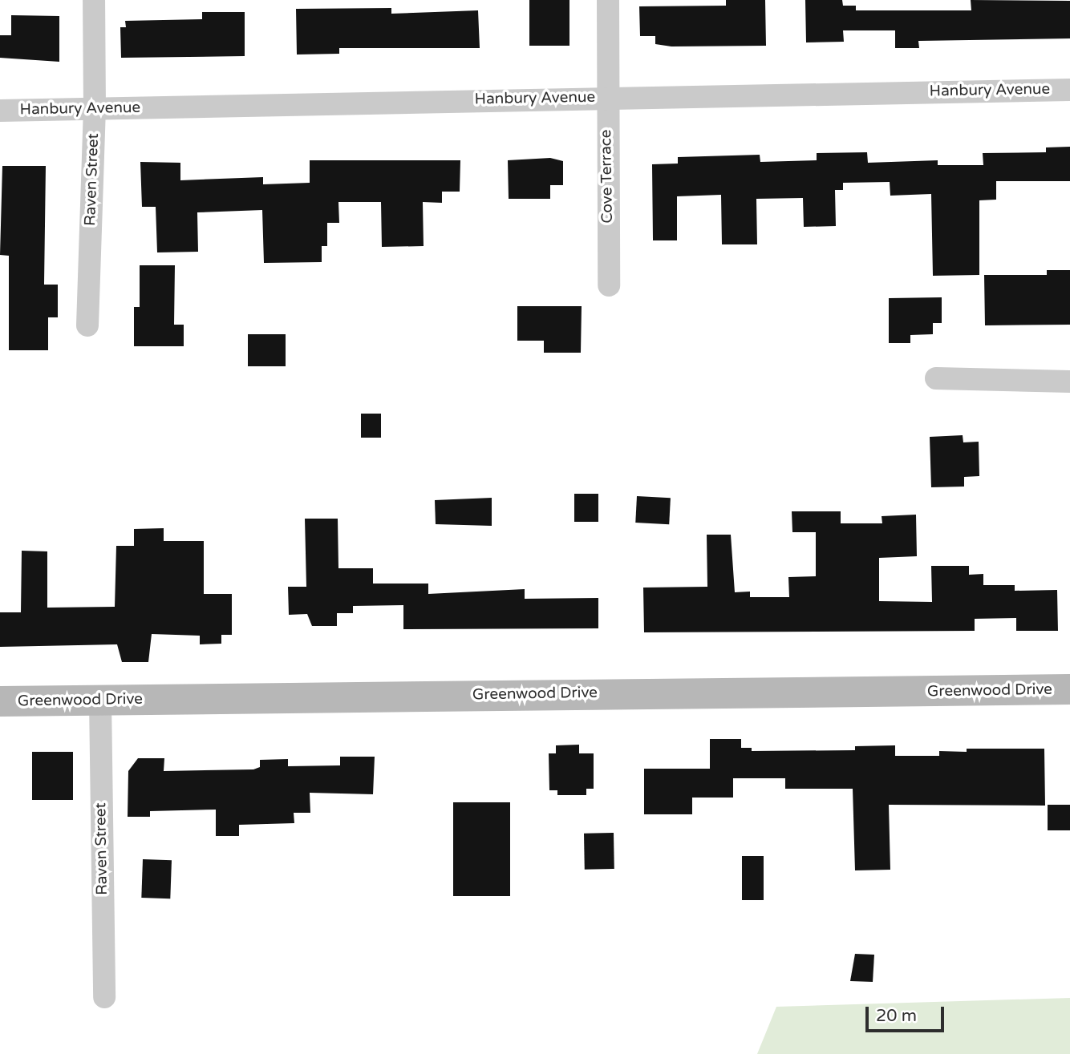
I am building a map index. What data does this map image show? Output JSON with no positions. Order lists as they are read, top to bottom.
{
  "streets": {
    "street": [
      "Hanbury Avenue",
      "Cove Terrace",
      "Raven Street",
      "Greenwood Drive"
    ]
  },
  "crossings": [
    ["Hanbury Avenue", "Cove Terrace"],
    ["Hanbury Avenue", "Raven Street"],
    ["Raven Street", "Greenwood Drive"]
  ],
  "scale_bar": "20 m"
}
